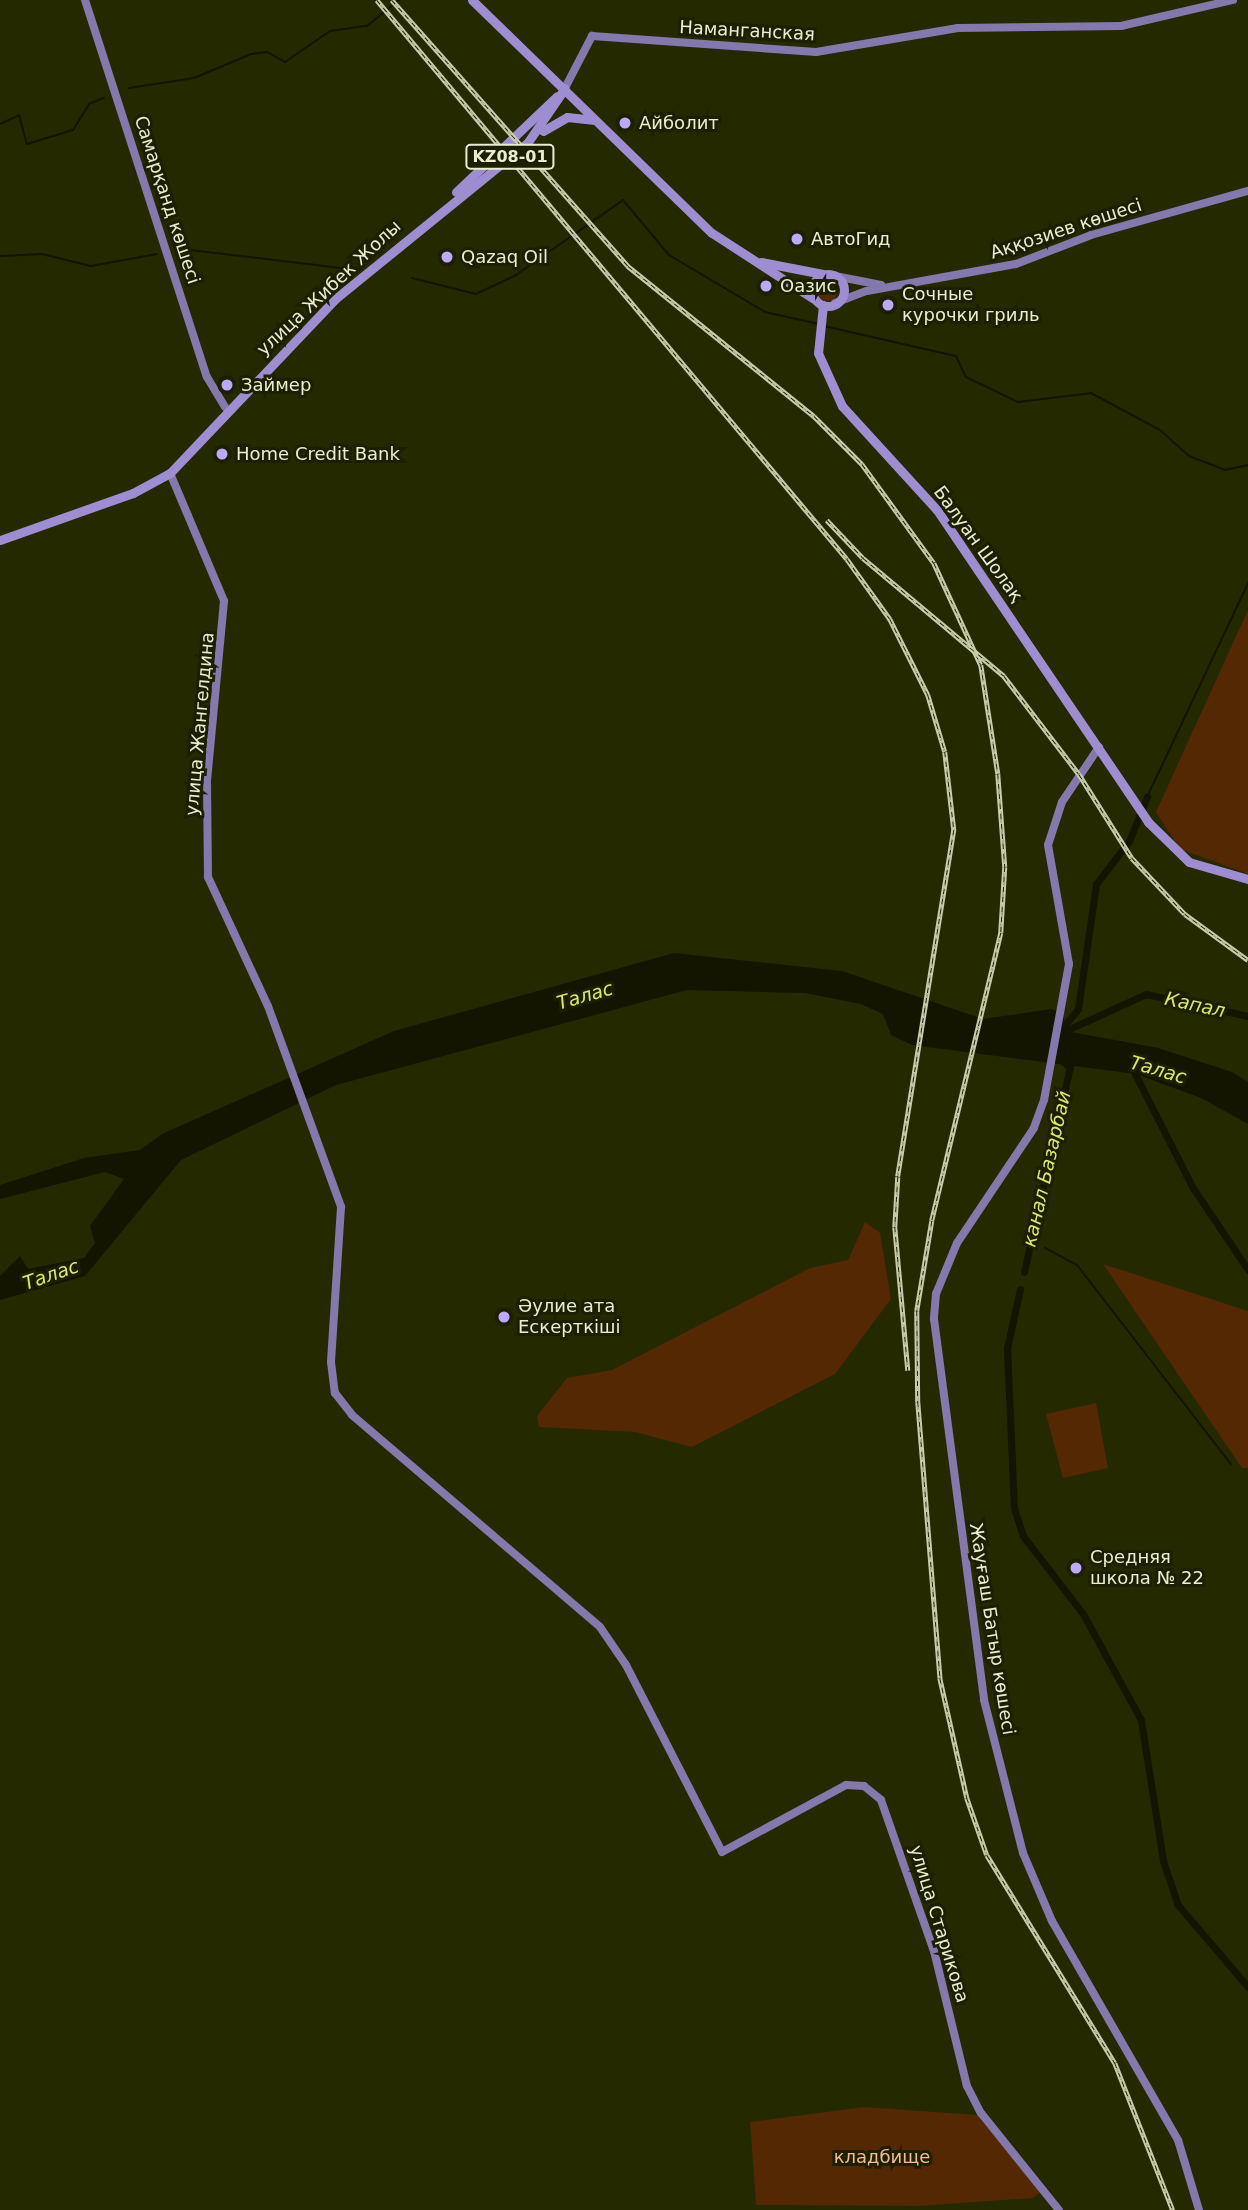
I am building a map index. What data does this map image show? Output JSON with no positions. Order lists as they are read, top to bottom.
{
  "streets": {
    "main road": ["KZ08-01", "улица Жибек Жолы", "Балуан Шолақ"],
    "street": [
      "Наманганская",
      "Самарқанд көшесі",
      "Аққозиев көшесі",
      "улица Жангелдина",
      "Жауғаш Батыр көшесі",
      "улица Старикова"
    ]
  },
  "crossings": [
    ["Наманганская", "улица Жибек Жолы"],
    ["KZ08-01", "улица Жибек Жолы"],
    ["Самарқанд көшесі", "улица Жибек Жолы"],
    ["Аққозиев көшесі", "Балуан Шолақ"],
    ["улица Жибек Жолы", "улица Жангелдина"],
    ["Балуан Шолақ", "Жауғаш Батыр көшесі"],
    ["улица Жангелдина", "улица Старикова"]
  ],
  "water": ["Талас", "Капал", "канал Базарбай"],
  "parks": ["кладбище"],
  "places": [
    "Айболит",
    "АвтоГид",
    "Qazaq Oil",
    "Оазис",
    "Сочные курочки гриль",
    "Займер",
    "Home Credit Bank",
    "Әулие ата Ескерткіші",
    "Средняя школа № 22"
  ]
}
